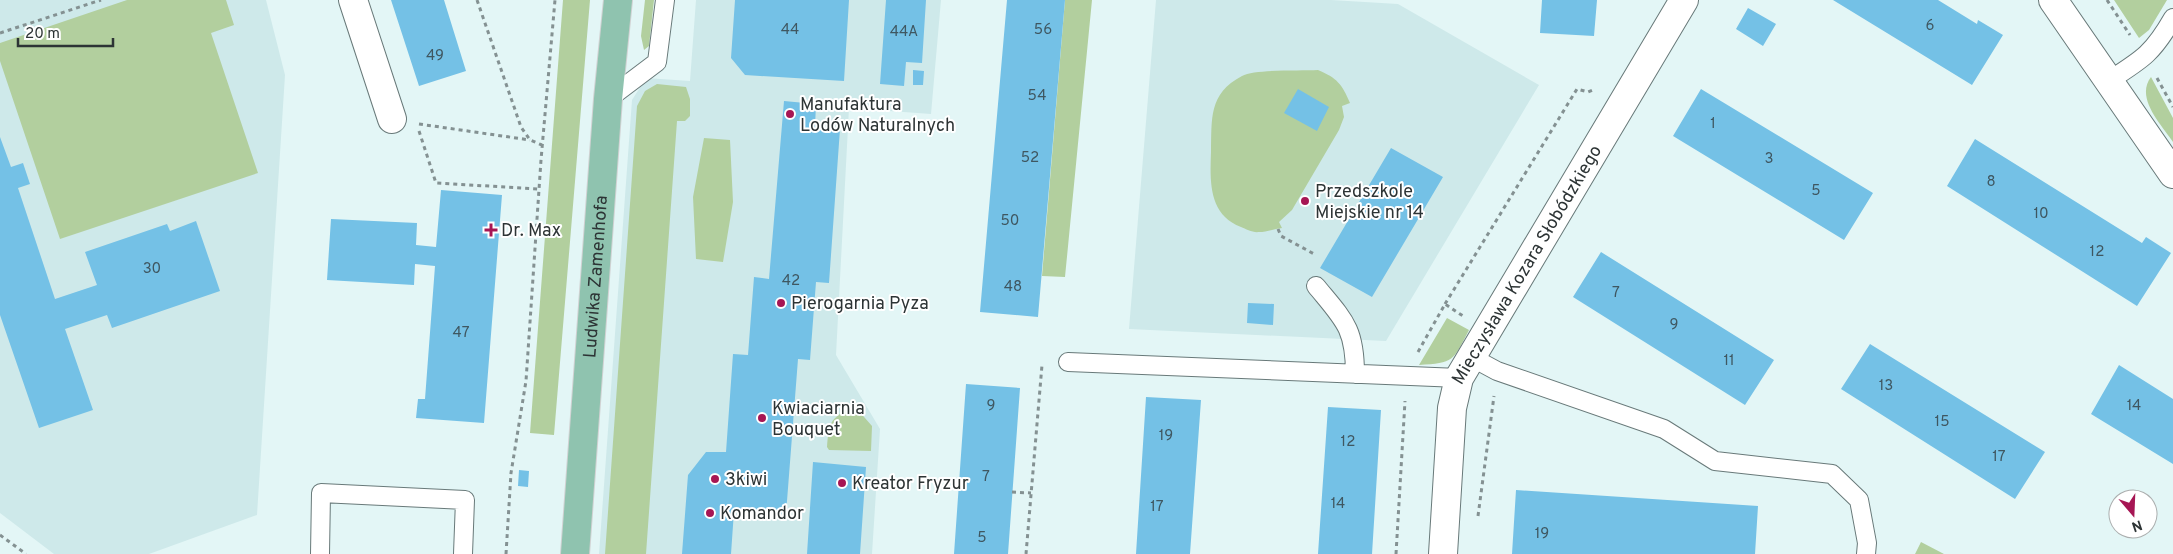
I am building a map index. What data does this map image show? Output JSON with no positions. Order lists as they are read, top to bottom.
{
  "streets": {
    "main road": ["Ludwika Zamenhofa"],
    "street": ["Mieczysława Kozara Słobódzkiego"]
  },
  "places": {
    "other": [
      "Manufaktura Lodów Naturalnych",
      "Przedszkole Miejskie nr 14",
      "Pierogarnia Pyza",
      "Kwiaciarnia Bouquet",
      "3kiwi",
      "Kreator Fryzur",
      "Komandor"
    ],
    "health": ["Dr. Max"]
  },
  "house_numbers": [
    "6",
    "44",
    "56",
    "44A",
    "49",
    "54",
    "1",
    "52",
    "3",
    "8",
    "5",
    "10",
    "50",
    "12",
    "30",
    "42",
    "48",
    "7",
    "9",
    "47",
    "11",
    "13",
    "9",
    "14",
    "15",
    "19",
    "12",
    "17",
    "7",
    "14",
    "17",
    "19",
    "5"
  ],
  "scale_bar": "20 m",
  "north": "bottom"
}
